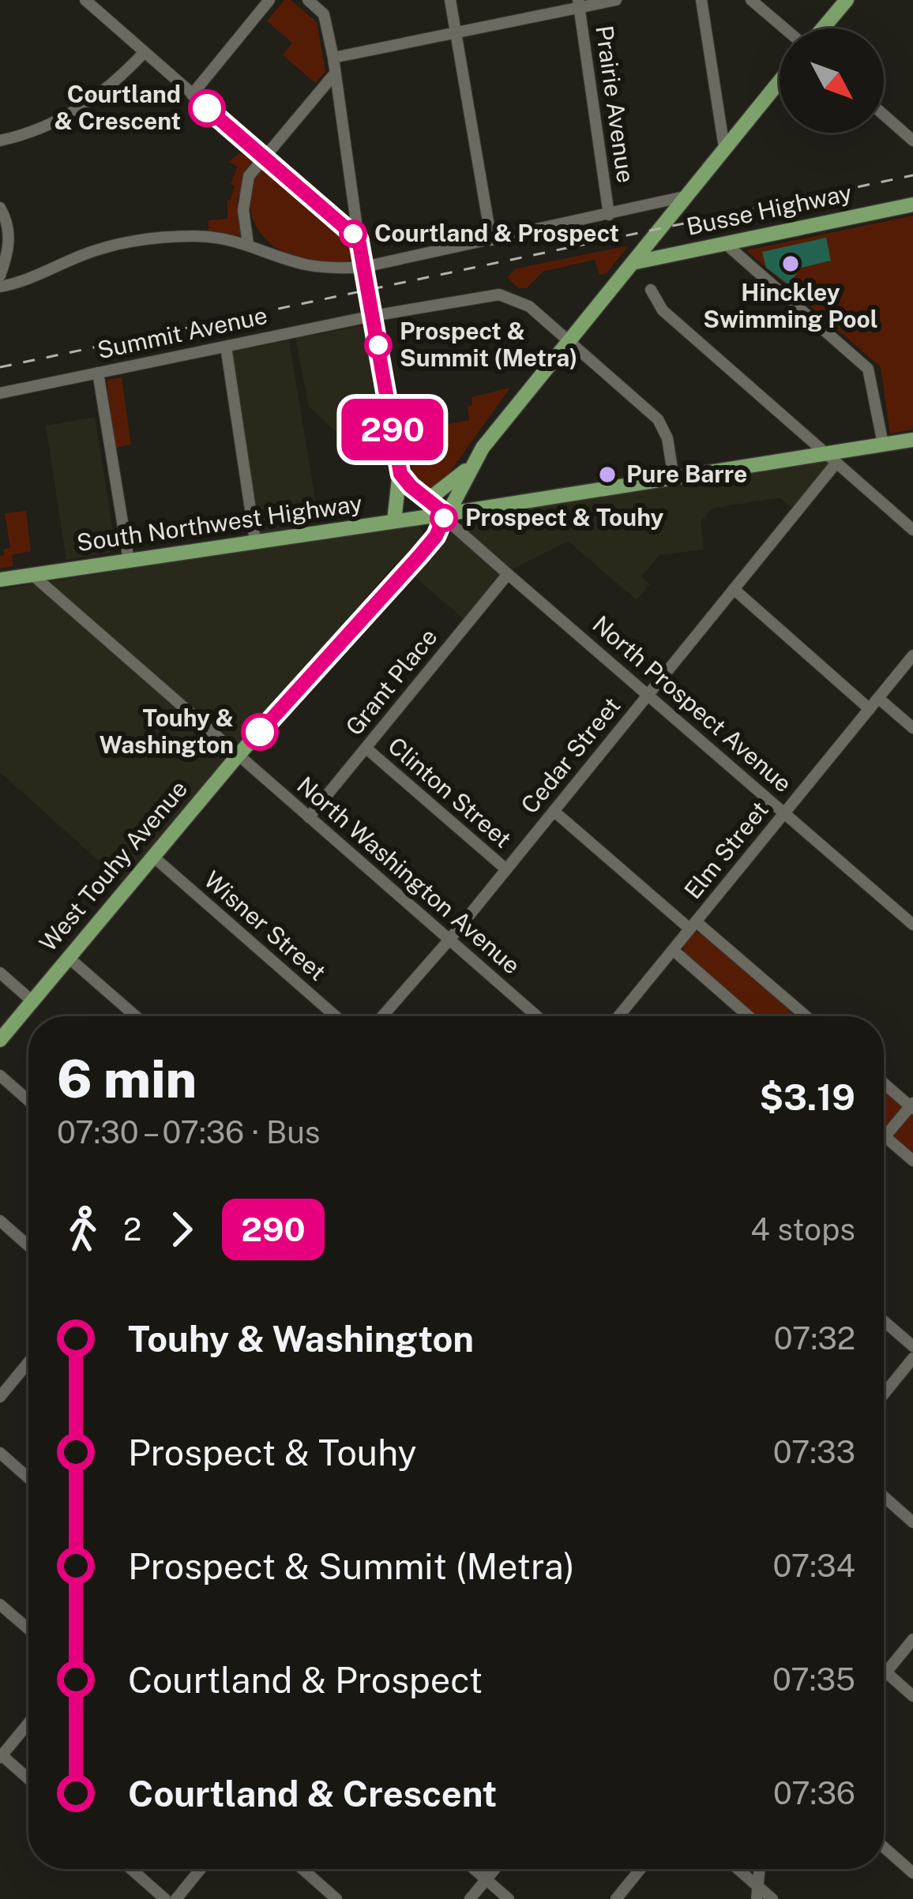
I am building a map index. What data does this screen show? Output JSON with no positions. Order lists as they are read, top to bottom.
{
  "streets": {
    "main road": ["Busse Highway", "South Northwest Highway", "West Touhy Avenue"],
    "street": [
      "Prairie Avenue",
      "Summit Avenue",
      "Grant Place",
      "North Prospect Avenue",
      "Cedar Street",
      "Clinton Street",
      "Elm Street",
      "North Washington Avenue",
      "Wisner Street"
    ]
  },
  "crossings": [
    ["Busse Highway", "West Touhy Avenue"],
    ["Summit Avenue", "South Northwest Highway"],
    ["Summit Avenue", "West Touhy Avenue"],
    ["South Northwest Highway", "North Prospect Avenue"],
    ["South Northwest Highway", "Cedar Street"],
    ["South Northwest Highway", "West Touhy Avenue"],
    ["South Northwest Highway", "North Washington Avenue"],
    ["Grant Place", "North Prospect Avenue"],
    ["Grant Place", "Clinton Street"],
    ["Grant Place", "North Washington Avenue"],
    ["North Prospect Avenue", "Cedar Street"],
    ["North Prospect Avenue", "Elm Street"],
    ["North Prospect Avenue", "West Touhy Avenue"],
    ["Cedar Street", "Clinton Street"],
    ["Cedar Street", "North Washington Avenue"],
    ["West Touhy Avenue", "North Washington Avenue"],
    ["West Touhy Avenue", "Wisner Street"]
  ],
  "places": [
    "Courtland & Crescent",
    "Courtland & Prospect",
    "Hinckley Swimming Pool",
    "Prospect & Summit (Metra)",
    "Pure Barre",
    "Prospect & Touhy",
    "Touhy & Washington"
  ],
  "lines": ["bus line 290"],
  "north": "bottom right",
  "page": {
    "on_map": "290",
    "heading": ["6 min", "07:30 – 07:36 · Bus", "$3.19"],
    "legs": ["2", "290", "4 stops"],
    "list": [
      {
        "name": "Touhy & Washington",
        "value": "07:32"
      },
      {
        "name": "Prospect & Touhy",
        "value": "07:33"
      },
      {
        "name": "Prospect & Summit (Metra)",
        "value": "07:34"
      },
      {
        "name": "Courtland & Prospect",
        "value": "07:35"
      },
      {
        "name": "Courtland & Crescent",
        "value": "07:36"
      }
    ]
  }
}
